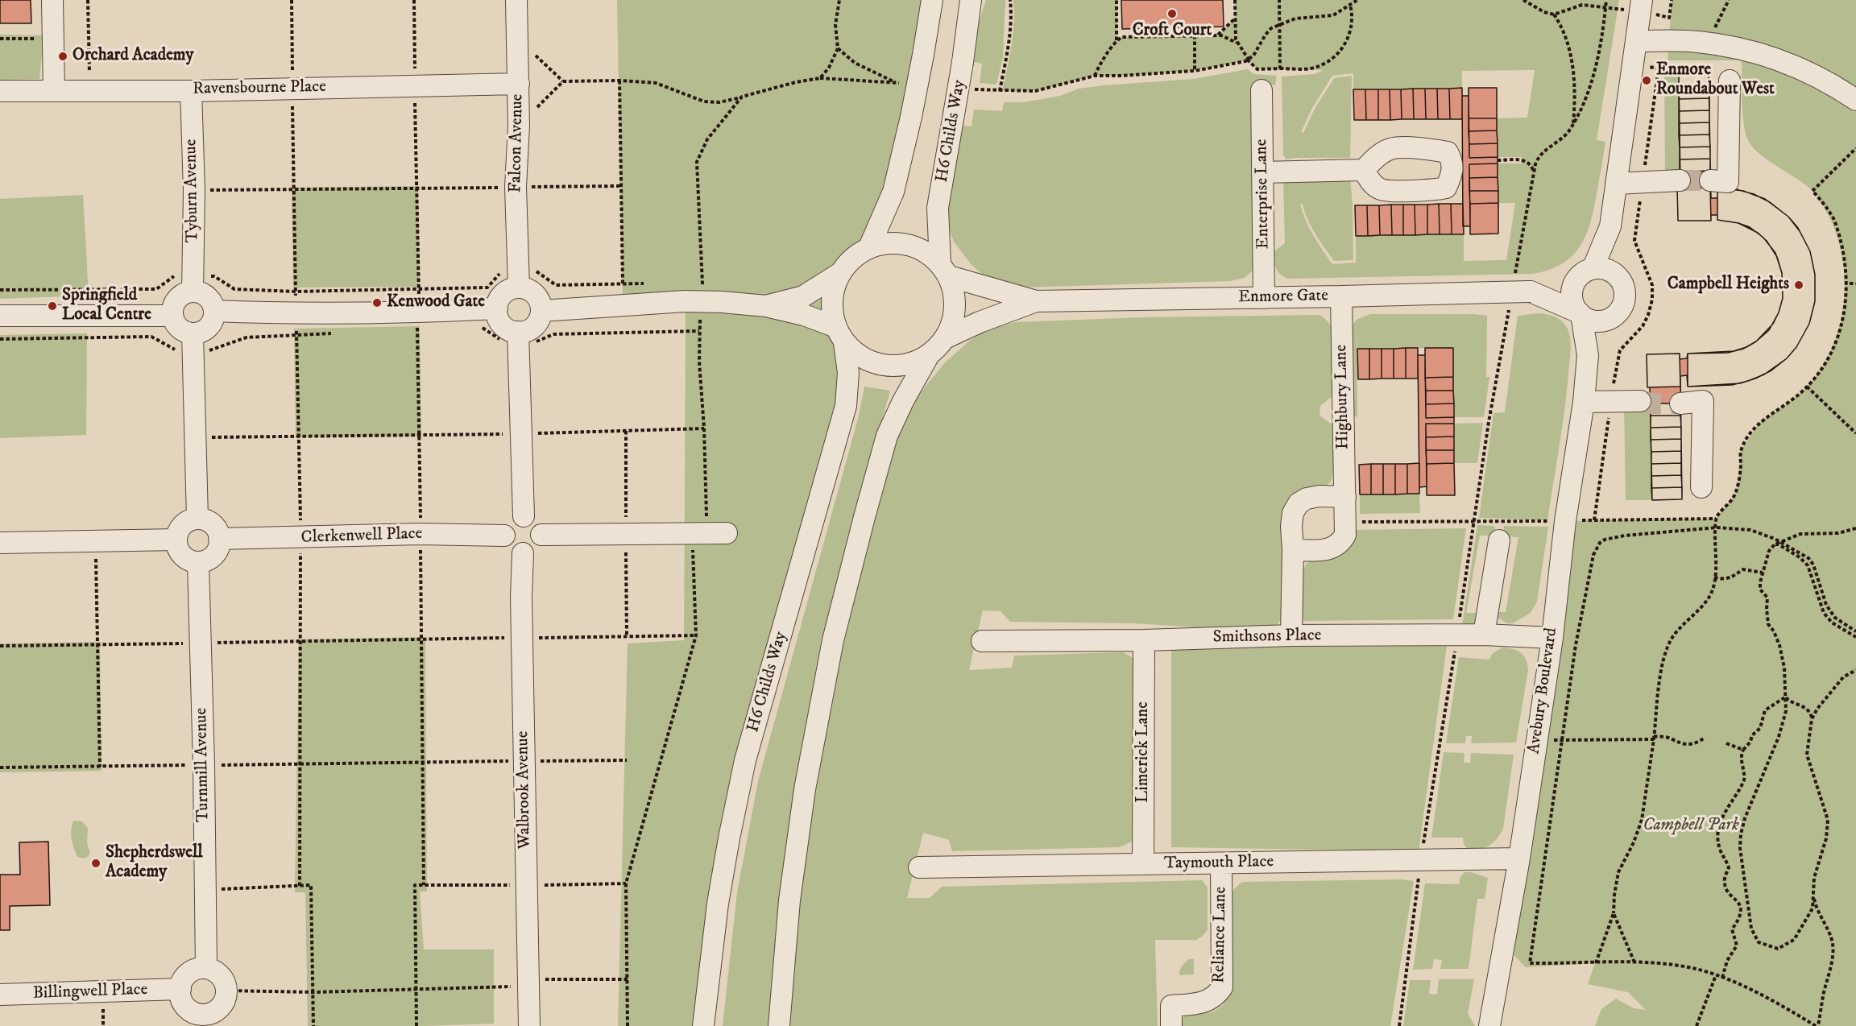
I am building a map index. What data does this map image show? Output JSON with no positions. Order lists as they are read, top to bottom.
{
  "streets": {
    "street": [
      "Ravensbourne Place",
      "H6 Childs Way",
      "Falcon Avenue",
      "Tyburn Avenue",
      "Enterprise Lane",
      "Enmore Gate",
      "Highbury Lane",
      "Clerkenwell Place",
      "Smithsons Place",
      "Avebury Boulevard",
      "Limerick Lane",
      "Turnmill Avenue",
      "Walbrook Avenue",
      "Taymouth Place",
      "Reliance Lane",
      "Billingwell Place"
    ]
  },
  "crossings": [
    ["Ravensbourne Place", "Falcon Avenue"],
    ["Ravensbourne Place", "Tyburn Avenue"],
    ["H6 Childs Way", "Enmore Gate"],
    ["Enterprise Lane", "Enmore Gate"],
    ["Enmore Gate", "Highbury Lane"],
    ["Enmore Gate", "Avebury Boulevard"],
    ["Clerkenwell Place", "Turnmill Avenue"],
    ["Clerkenwell Place", "Walbrook Avenue"],
    ["Smithsons Place", "Avebury Boulevard"],
    ["Smithsons Place", "Limerick Lane"],
    ["Avebury Boulevard", "Taymouth Place"],
    ["Limerick Lane", "Taymouth Place"],
    ["Turnmill Avenue", "Billingwell Place"],
    ["Taymouth Place", "Reliance Lane"]
  ],
  "parks": ["Campbell Park"],
  "places": [
    "Croft Court",
    "Orchard Academy",
    "Enmore Roundabout West",
    "Campbell Heights",
    "Kenwood Gate",
    "Springfield Local Centre",
    "Shepherdswell Academy"
  ]
}
